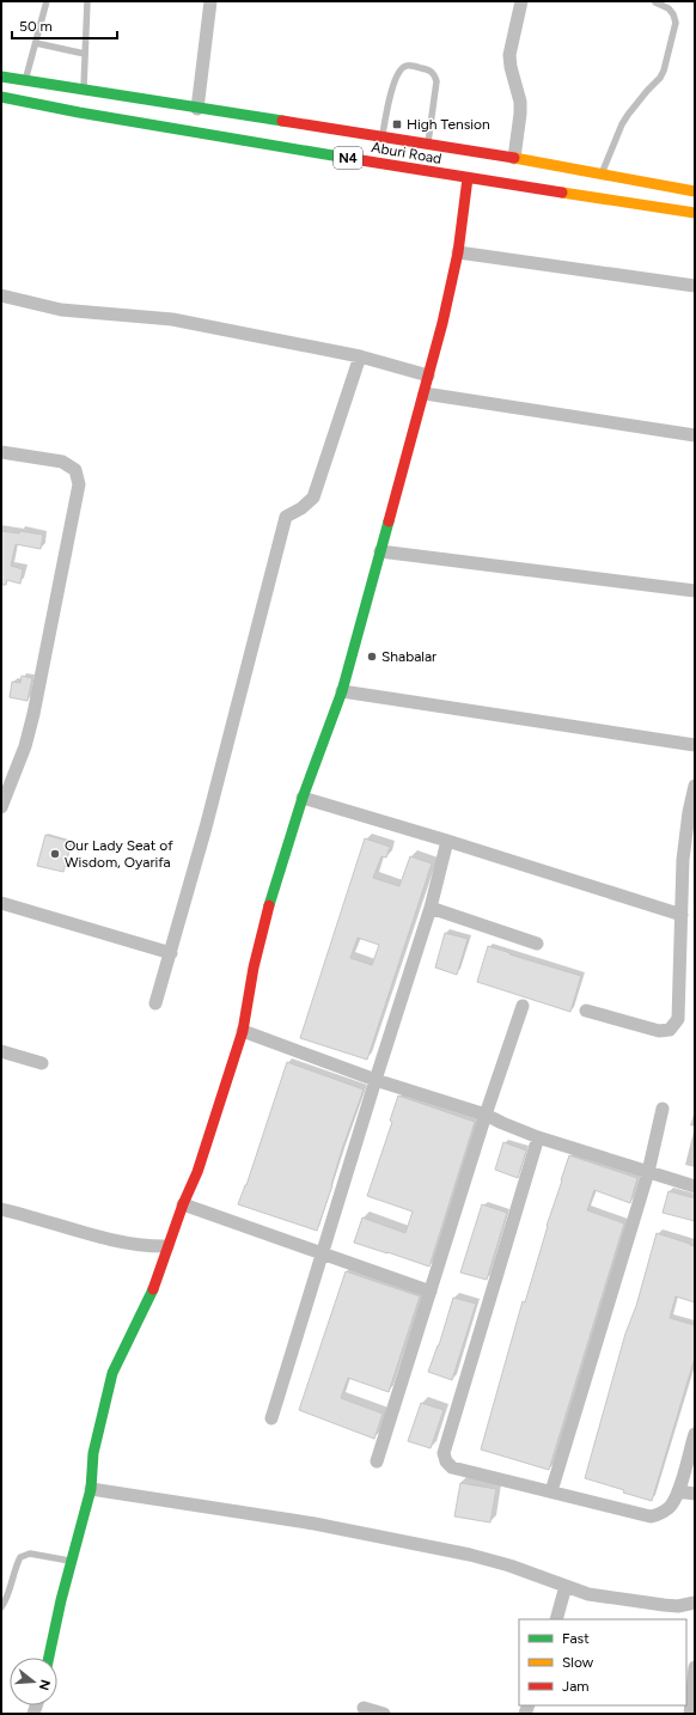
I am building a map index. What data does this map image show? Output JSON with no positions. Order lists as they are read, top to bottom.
{
  "streets": {
    "main road": ["Aburi Road", "N4"]
  },
  "places": {
    "transit": ["High Tension"],
    "other": ["Shabalar", "Our Lady Seat of Wisdom, Oyarifa"]
  },
  "legend": ["Fast", "Slow", "Jam"],
  "scale_bar": "50 m",
  "north": "right"
}
